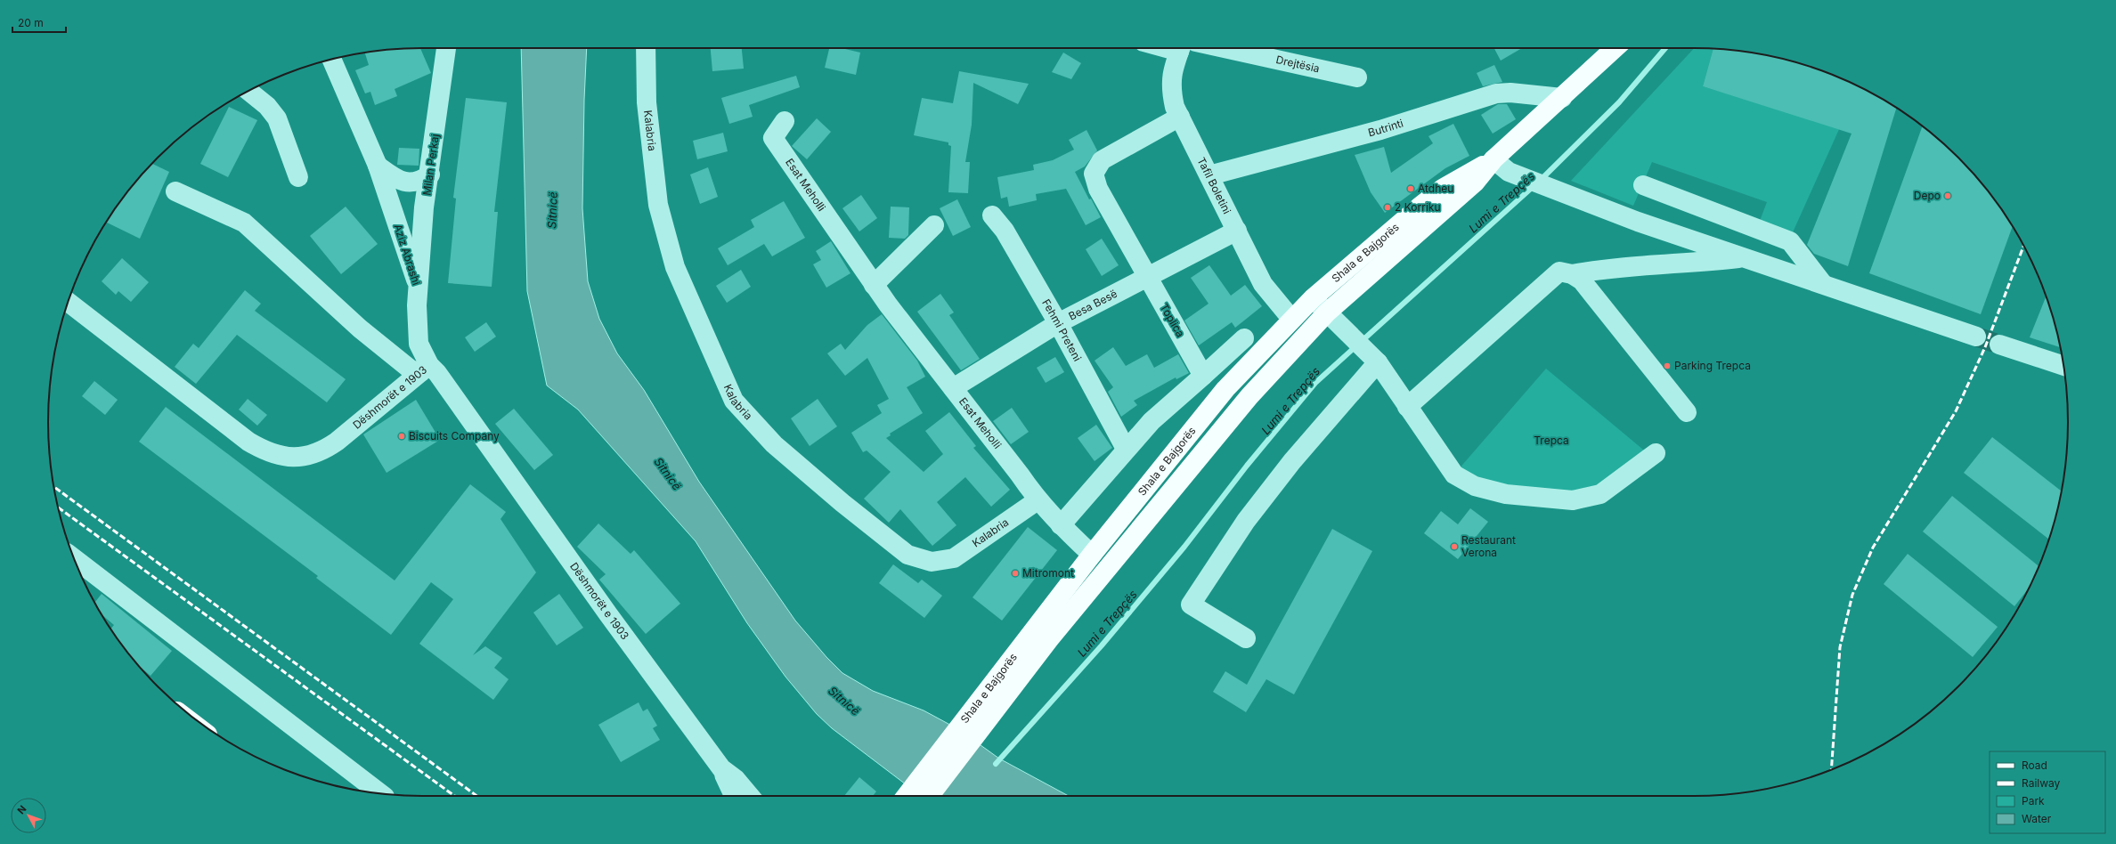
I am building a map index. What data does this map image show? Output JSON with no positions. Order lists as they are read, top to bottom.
{
  "streets": {
    "main road": ["Shala e Bajgorës"],
    "street": [
      "Drejtësia",
      "Butrinti",
      "Kalabria",
      "Milan Perkaj",
      "Esat Meholli",
      "Tafil Boletini",
      "Aziz Abrashi",
      "Besa Besë",
      "Toplica",
      "Fehmi Preteni",
      "Dëshmorët e 1903"
    ]
  },
  "crossings": [
    ["Butrinti", "Tafil Boletini"],
    ["Kalabria", "Esat Meholli"],
    ["Milan Perkaj", "Aziz Abrashi"],
    ["Esat Meholli", "Shala e Bajgorës"],
    ["Esat Meholli", "Besa Besë"],
    ["Tafil Boletini", "Shala e Bajgorës"],
    ["Tafil Boletini", "Besa Besë"],
    ["Tafil Boletini", "Toplica"],
    ["Aziz Abrashi", "Dëshmorët e 1903"],
    ["Besa Besë", "Toplica"],
    ["Besa Besë", "Fehmi Preteni"]
  ],
  "water": ["Lumi e Trepçës", "Sitnicë"],
  "parks": ["Trepca"],
  "places": [
    "Atdheu",
    "Depo",
    "2 Korriku",
    "Parking Trepca",
    "Biscuits Company",
    "Restaurant Verona",
    "Mitromont"
  ],
  "legend": [
    "Road",
    "Railway",
    "Park",
    "Water"
  ],
  "scale_bar": "20 m",
  "north": "top left"
}
